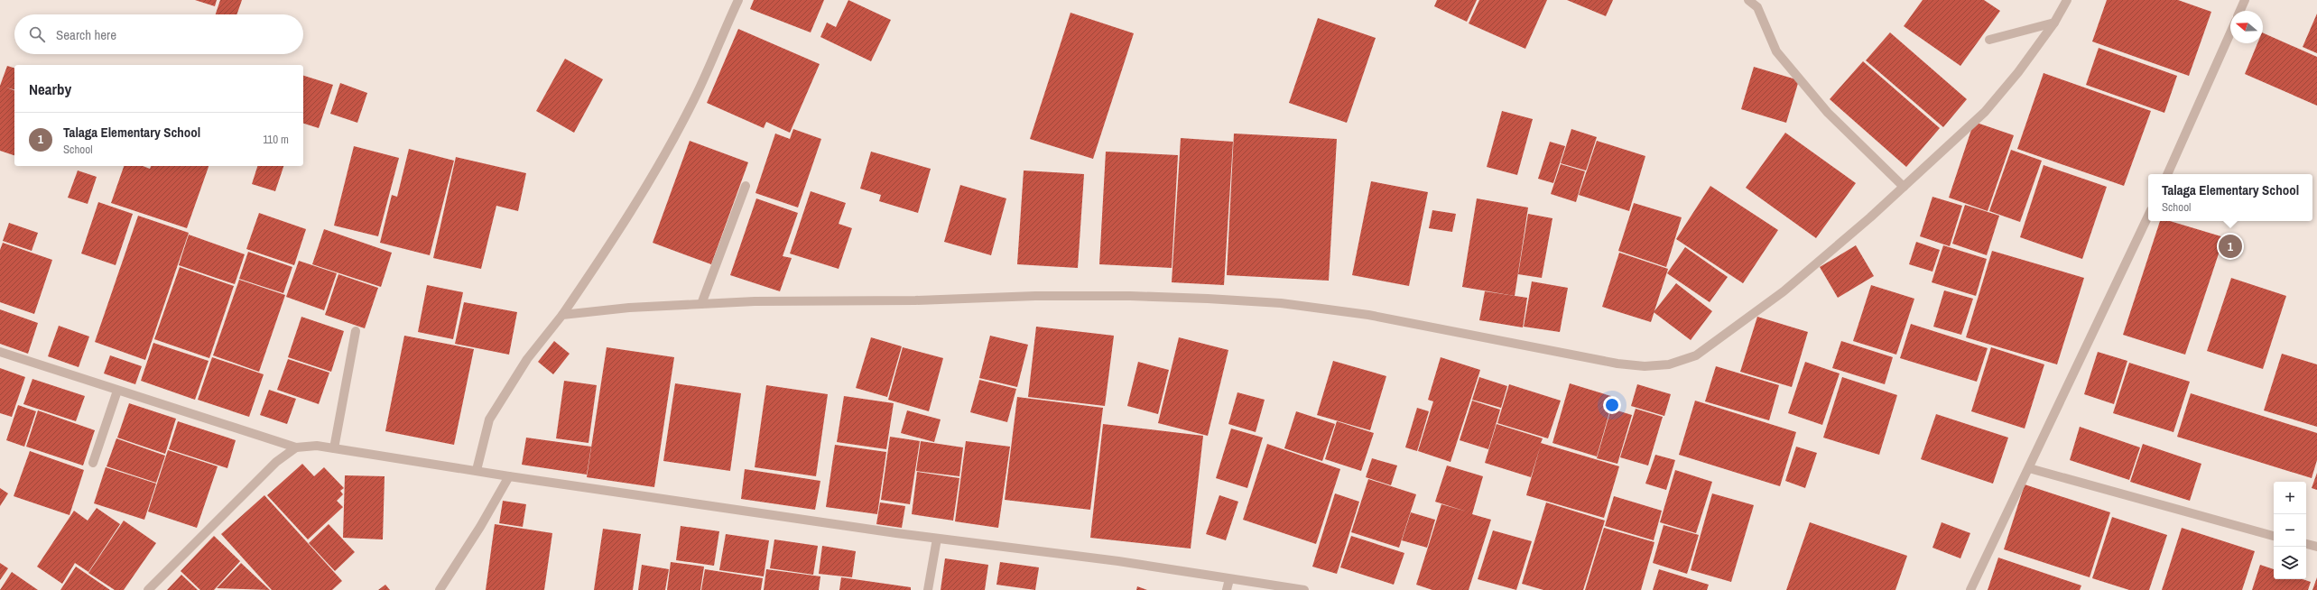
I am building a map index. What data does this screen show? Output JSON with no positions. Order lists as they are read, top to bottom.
{
  "north": "left",
  "page": {
    "search": "Search here",
    "heading": "Nearby",
    "list": [
      {
        "mark": "1",
        "name": "Talaga Elementary School",
        "note": "School",
        "value": "110 m"
      }
    ],
    "popup": ["Talaga Elementary School", "School"],
    "pins": "1",
    "map_buttons": ["+", "−"]
  }
}
